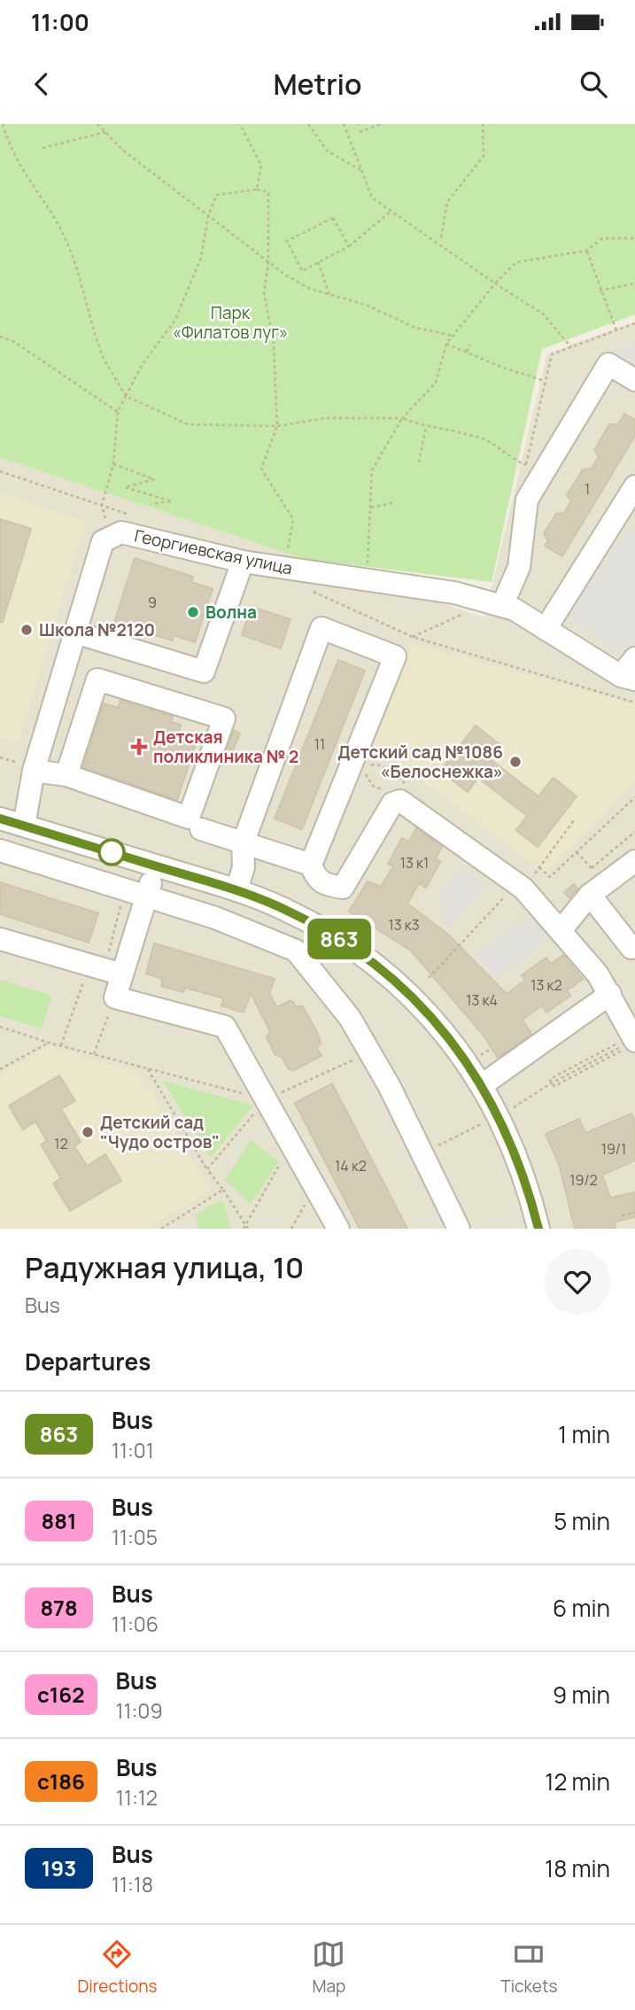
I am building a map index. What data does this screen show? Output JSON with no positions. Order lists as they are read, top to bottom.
{
  "streets": {
    "street": ["Георгиевская улица"]
  },
  "parks": ["Парк «Филатов луг»"],
  "places": {
    "other": [
      "Волна",
      "Школа №2120",
      "Детский сад №1086 «Белоснежка»",
      "Детский сад \"Чудо остров\""
    ],
    "health": ["Детская поликлиника № 2"]
  },
  "lines": ["bus line 863"],
  "house_numbers": [
    "1",
    "9",
    "11",
    "13 к1",
    "13 к3",
    "13 к2",
    "13 к4",
    "12",
    "19/1",
    "14 к2",
    "19/2"
  ],
  "page": {
    "status": "11:00",
    "header": "Metrio",
    "on_map": "863",
    "heading": [
      ["Радужная улица, 10", "Bus"],
      "Departures"
    ],
    "list": [
      {
        "mark": "863",
        "name": "Bus",
        "note": "11:01",
        "value": "1 min"
      },
      {
        "mark": "881",
        "name": "Bus",
        "note": "11:05",
        "value": "5 min"
      },
      {
        "mark": "878",
        "name": "Bus",
        "note": "11:06",
        "value": "6 min"
      },
      {
        "mark": "с162",
        "name": "Bus",
        "note": "11:09",
        "value": "9 min"
      },
      {
        "mark": "с186",
        "name": "Bus",
        "note": "11:12",
        "value": "12 min"
      },
      {
        "mark": "193",
        "name": "Bus",
        "note": "11:18",
        "value": "18 min"
      }
    ],
    "tabs": ["Directions", "Map", "Tickets"]
  }
}
